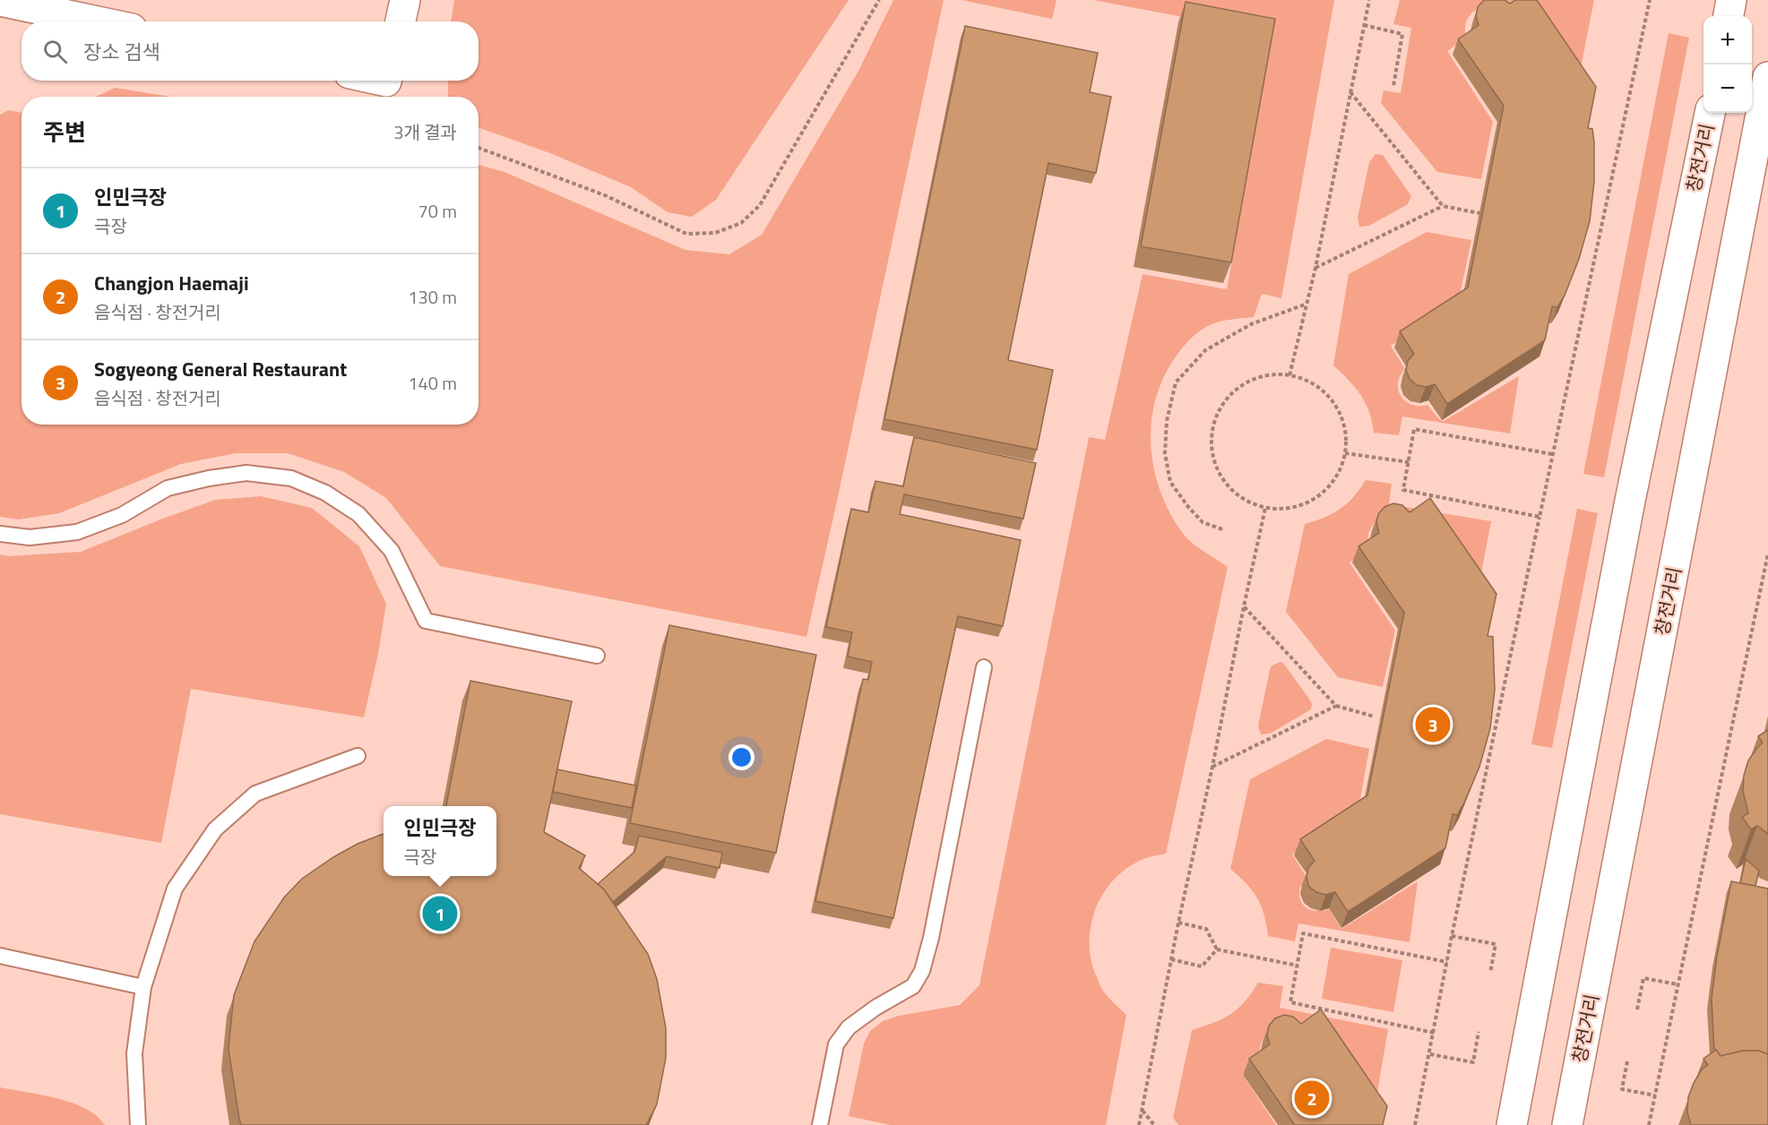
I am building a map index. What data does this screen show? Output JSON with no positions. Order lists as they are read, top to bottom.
{
  "streets": {
    "main road": ["창전거리"]
  },
  "page": {
    "map_buttons": ["+", "−"],
    "search": "장소 검색",
    "heading": ["주변", "3개 결과"],
    "list": [
      {
        "mark": "1",
        "name": "인민극장",
        "note": "극장",
        "value": "70 m"
      },
      {
        "mark": "2",
        "name": "Changjon Haemaji",
        "note": "음식점 · 창전거리",
        "value": "130 m"
      },
      {
        "mark": "3",
        "name": "Sogyeong General Restaurant",
        "note": "음식점 · 창전거리",
        "value": "140 m"
      }
    ],
    "pins": ["3", "1", "2"],
    "popup": ["인민극장", "극장"]
  }
}
